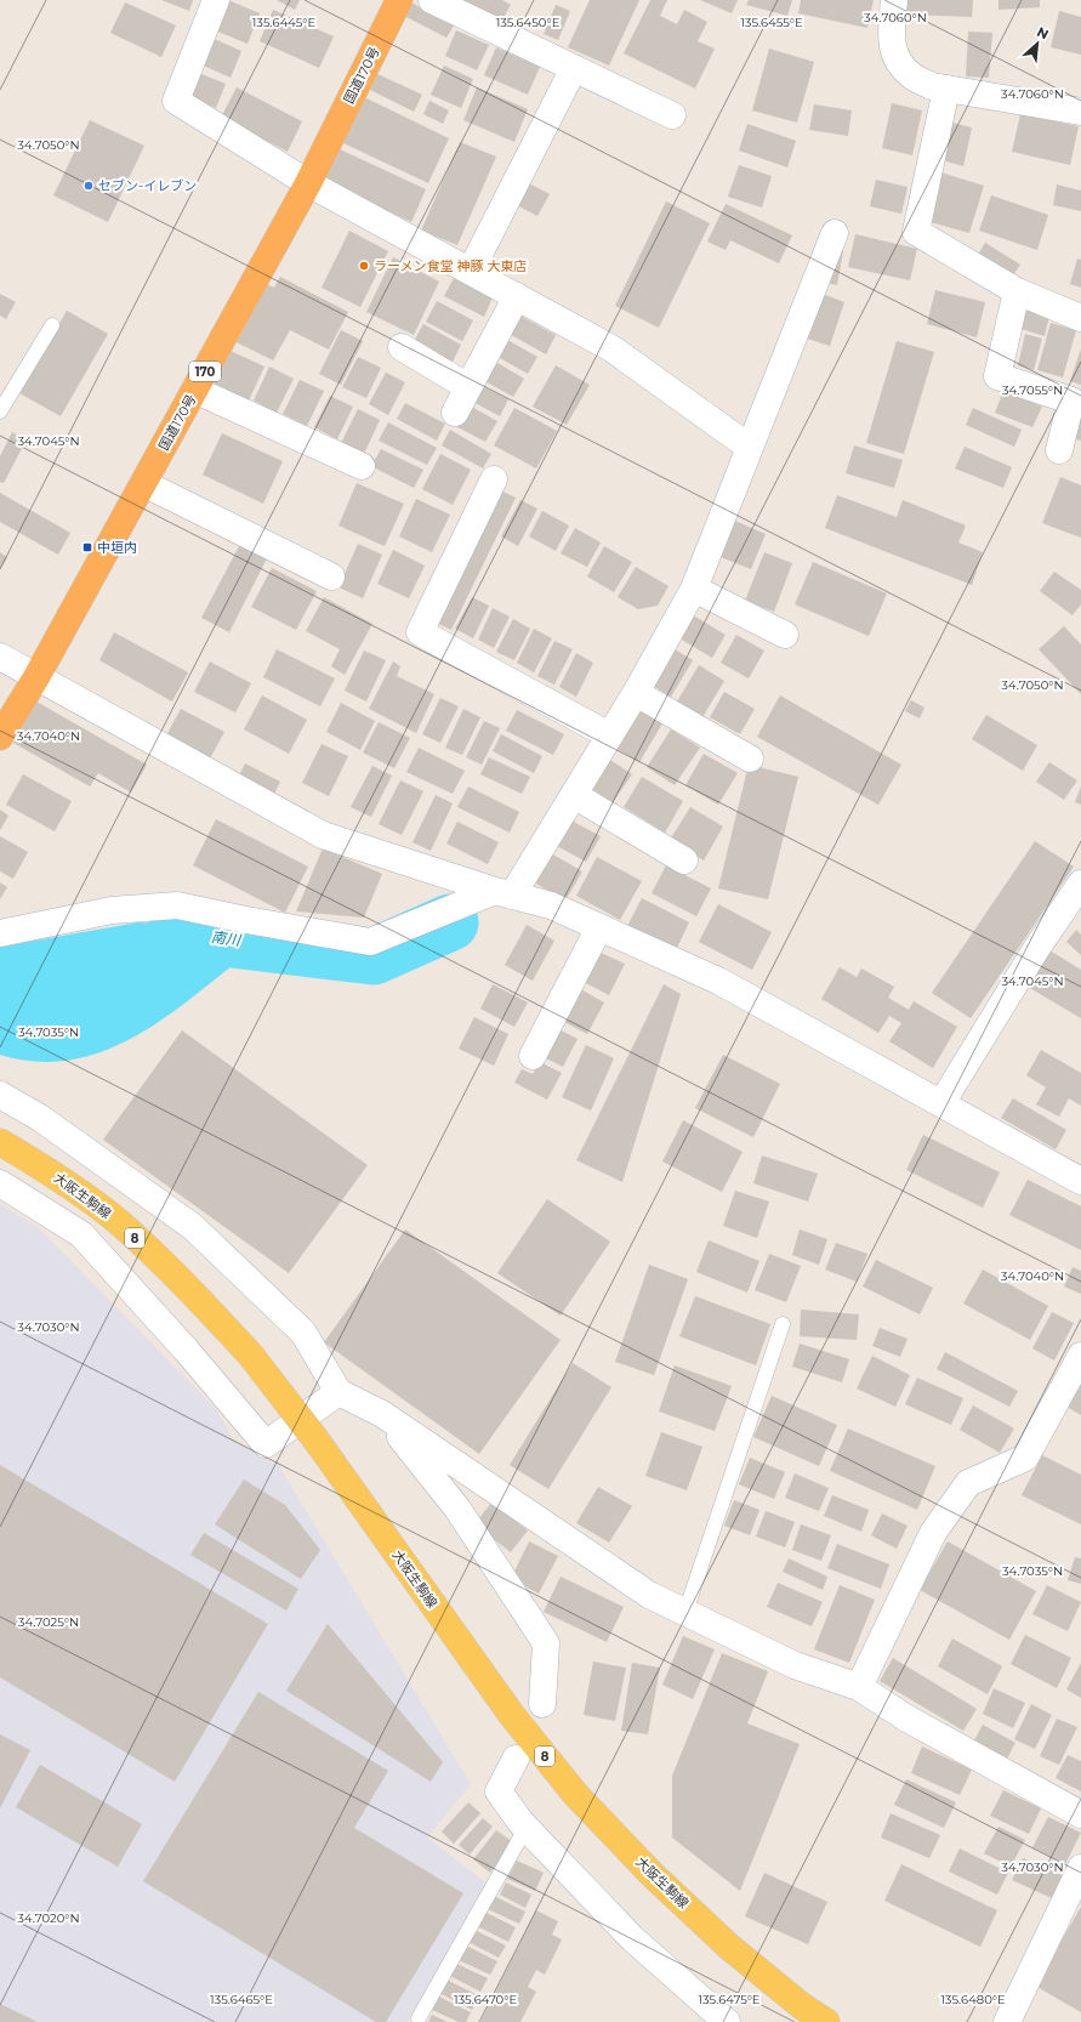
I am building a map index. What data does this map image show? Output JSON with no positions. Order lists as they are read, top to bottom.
{
  "streets": {
    "highway": ["国道170号", "170"],
    "main road": ["大阪生駒線", "8"]
  },
  "water": ["南川"],
  "places": {
    "other": ["セブン-イレブン", "ラーメン食堂 神豚 大東店"],
    "transit": ["中垣内"]
  },
  "north": "top right",
  "coordinates": [
    "34.7060°N",
    "135.6445°E",
    "135.6450°E",
    "135.6455°E",
    "34.7050°N",
    "34.7055°N",
    "34.7045°N",
    "34.7040°N",
    "34.7035°N",
    "34.7030°N",
    "34.7025°N",
    "34.7020°N",
    "135.6465°E",
    "135.6470°E",
    "135.6475°E",
    "135.6480°E"
  ]
}
